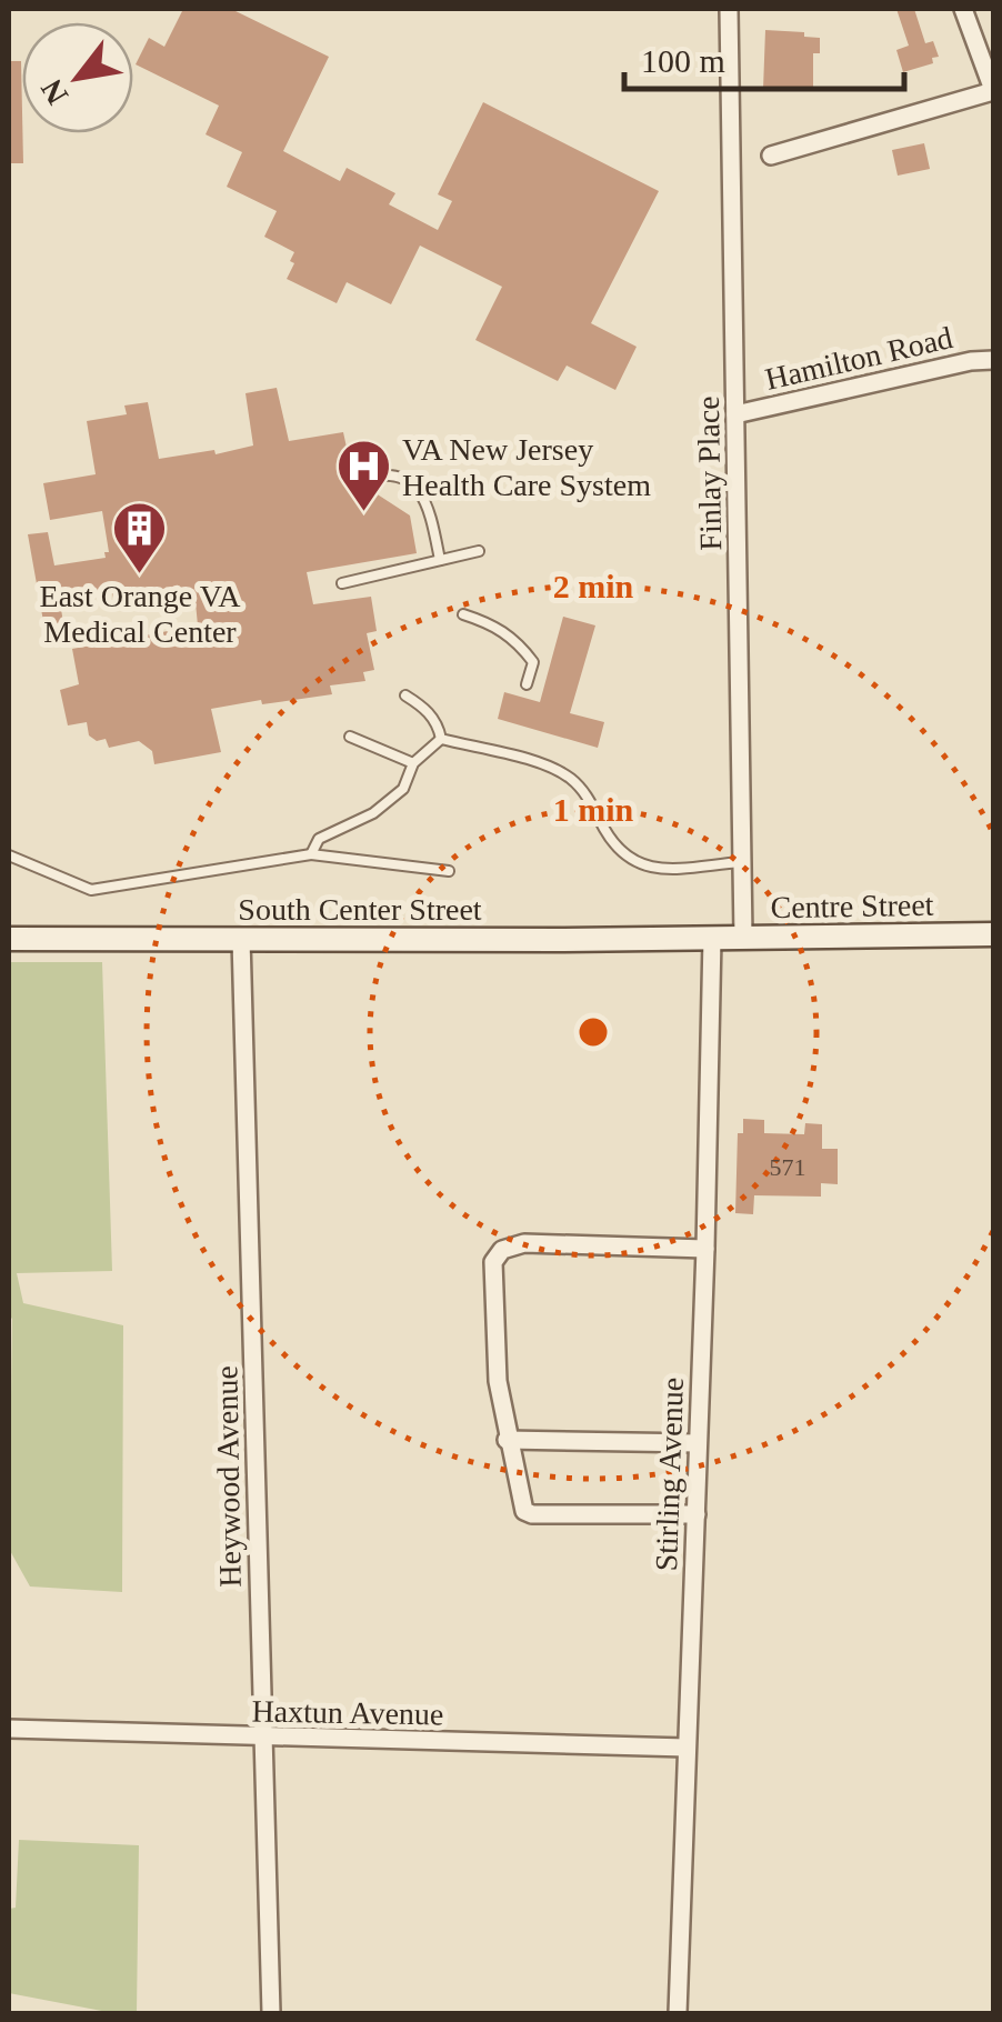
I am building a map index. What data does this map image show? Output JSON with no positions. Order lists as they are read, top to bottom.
{
  "streets": {
    "main road": ["Centre Street", "South Center Street"],
    "street": [
      "Hamilton Road",
      "Finlay Place",
      "Stirling Avenue",
      "Heywood Avenue",
      "Haxtun Avenue"
    ]
  },
  "crossings": [
    ["Hamilton Road", "Finlay Place"],
    ["Finlay Place", "Centre Street"],
    ["Centre Street", "South Center Street"],
    ["Centre Street", "Stirling Avenue"],
    ["South Center Street", "Stirling Avenue"],
    ["South Center Street", "Heywood Avenue"],
    ["Stirling Avenue", "Haxtun Avenue"],
    ["Heywood Avenue", "Haxtun Avenue"]
  ],
  "places": {
    "hospital": ["VA New Jersey Health Care System"],
    "building": ["East Orange VA Medical Center"]
  },
  "house_numbers": ["571"],
  "scale_bar": "100 m",
  "north": "bottom left",
  "rings": ["2 min", "1 min"]
}
